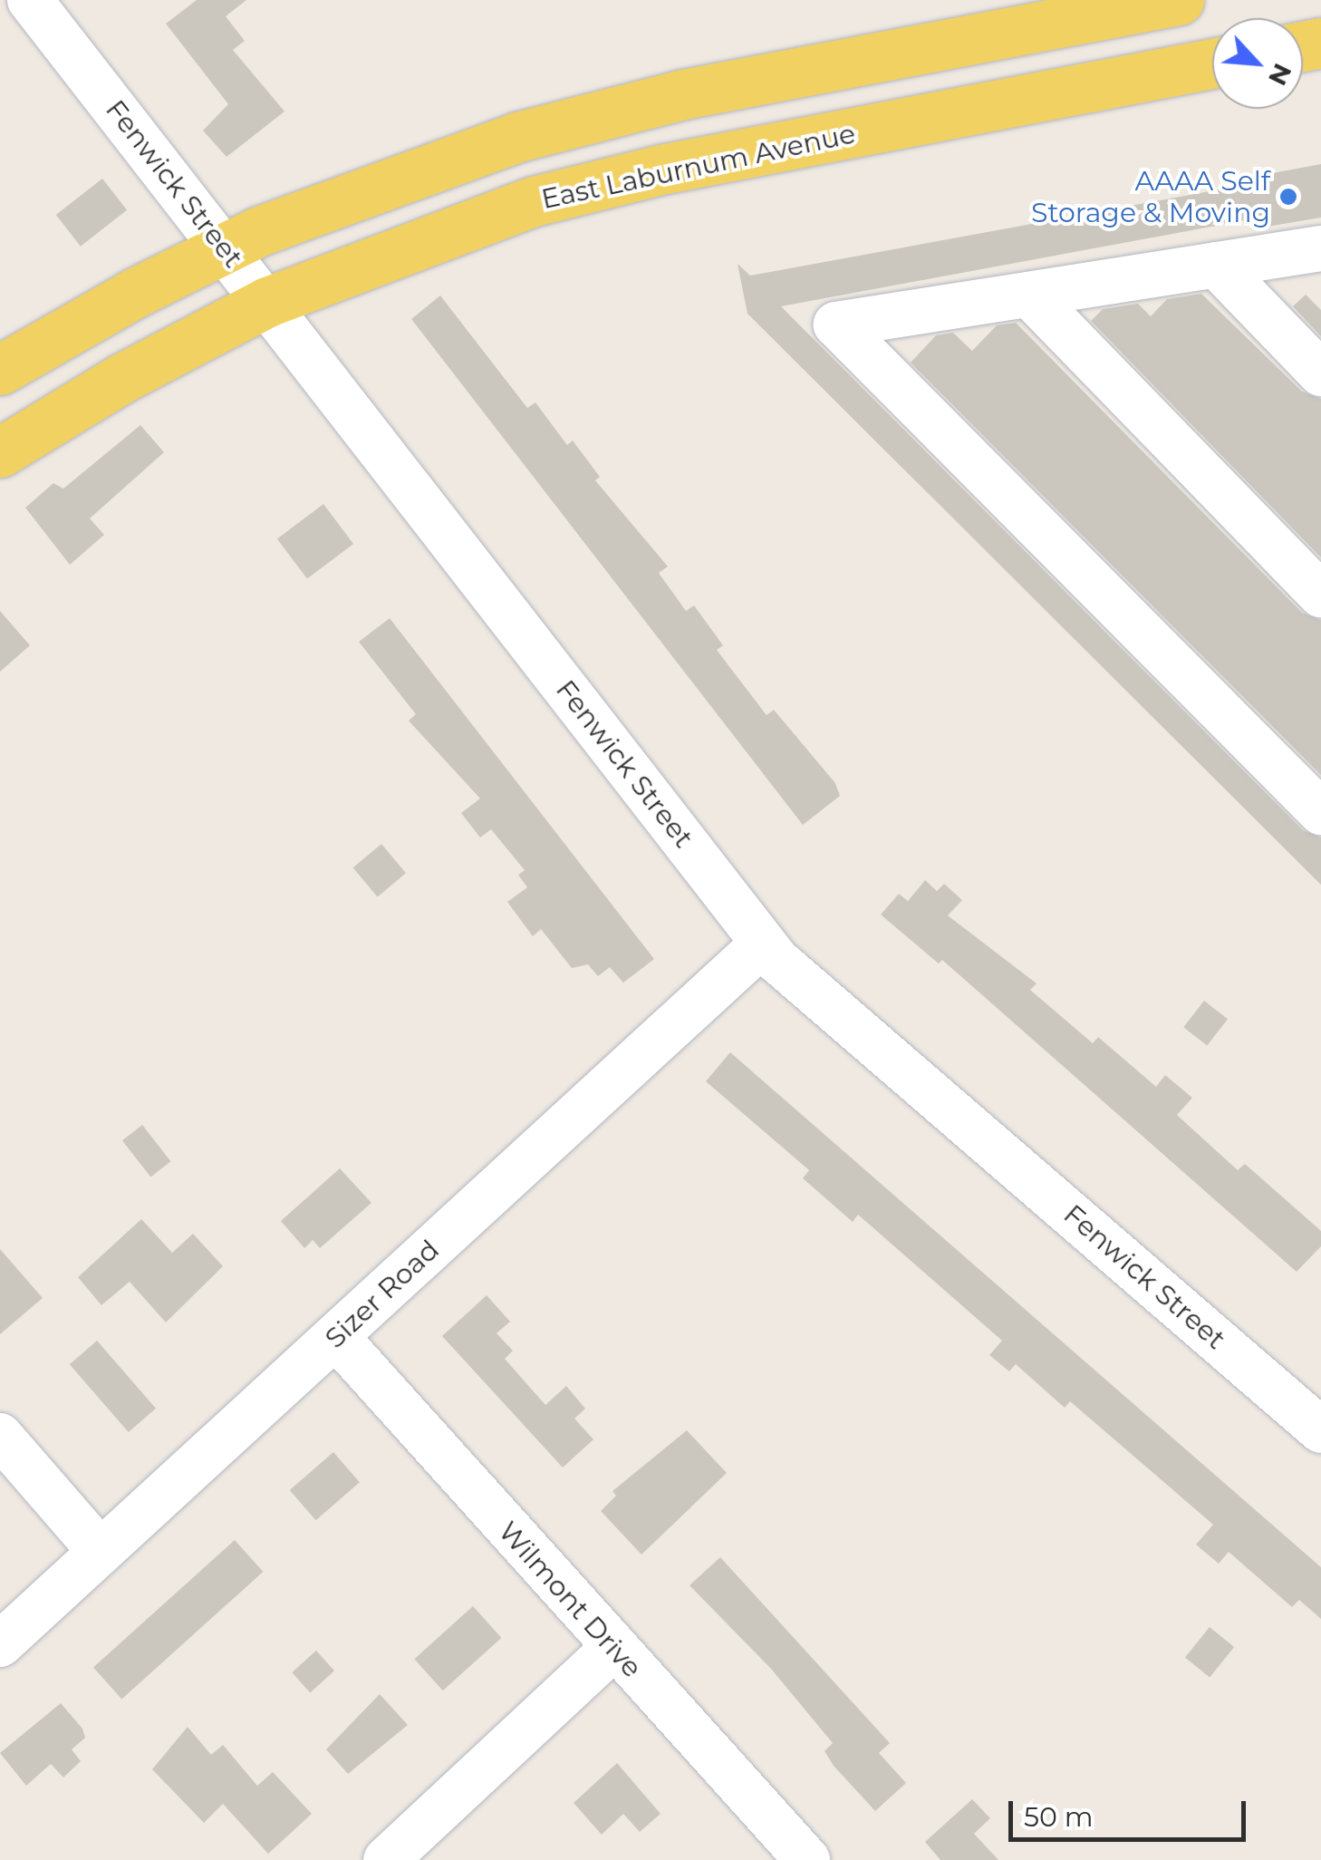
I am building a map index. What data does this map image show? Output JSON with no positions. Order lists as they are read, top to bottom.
{
  "streets": {
    "main road": ["East Laburnum Avenue"],
    "street": ["Fenwick Street", "Sizer Road", "Wilmont Drive"]
  },
  "crossings": [
    ["East Laburnum Avenue", "Fenwick Street"],
    ["Fenwick Street", "Sizer Road"],
    ["Sizer Road", "Wilmont Drive"]
  ],
  "places": ["AAAA Self Storage & Moving"],
  "scale_bar": "50 m",
  "north": "bottom right"
}
